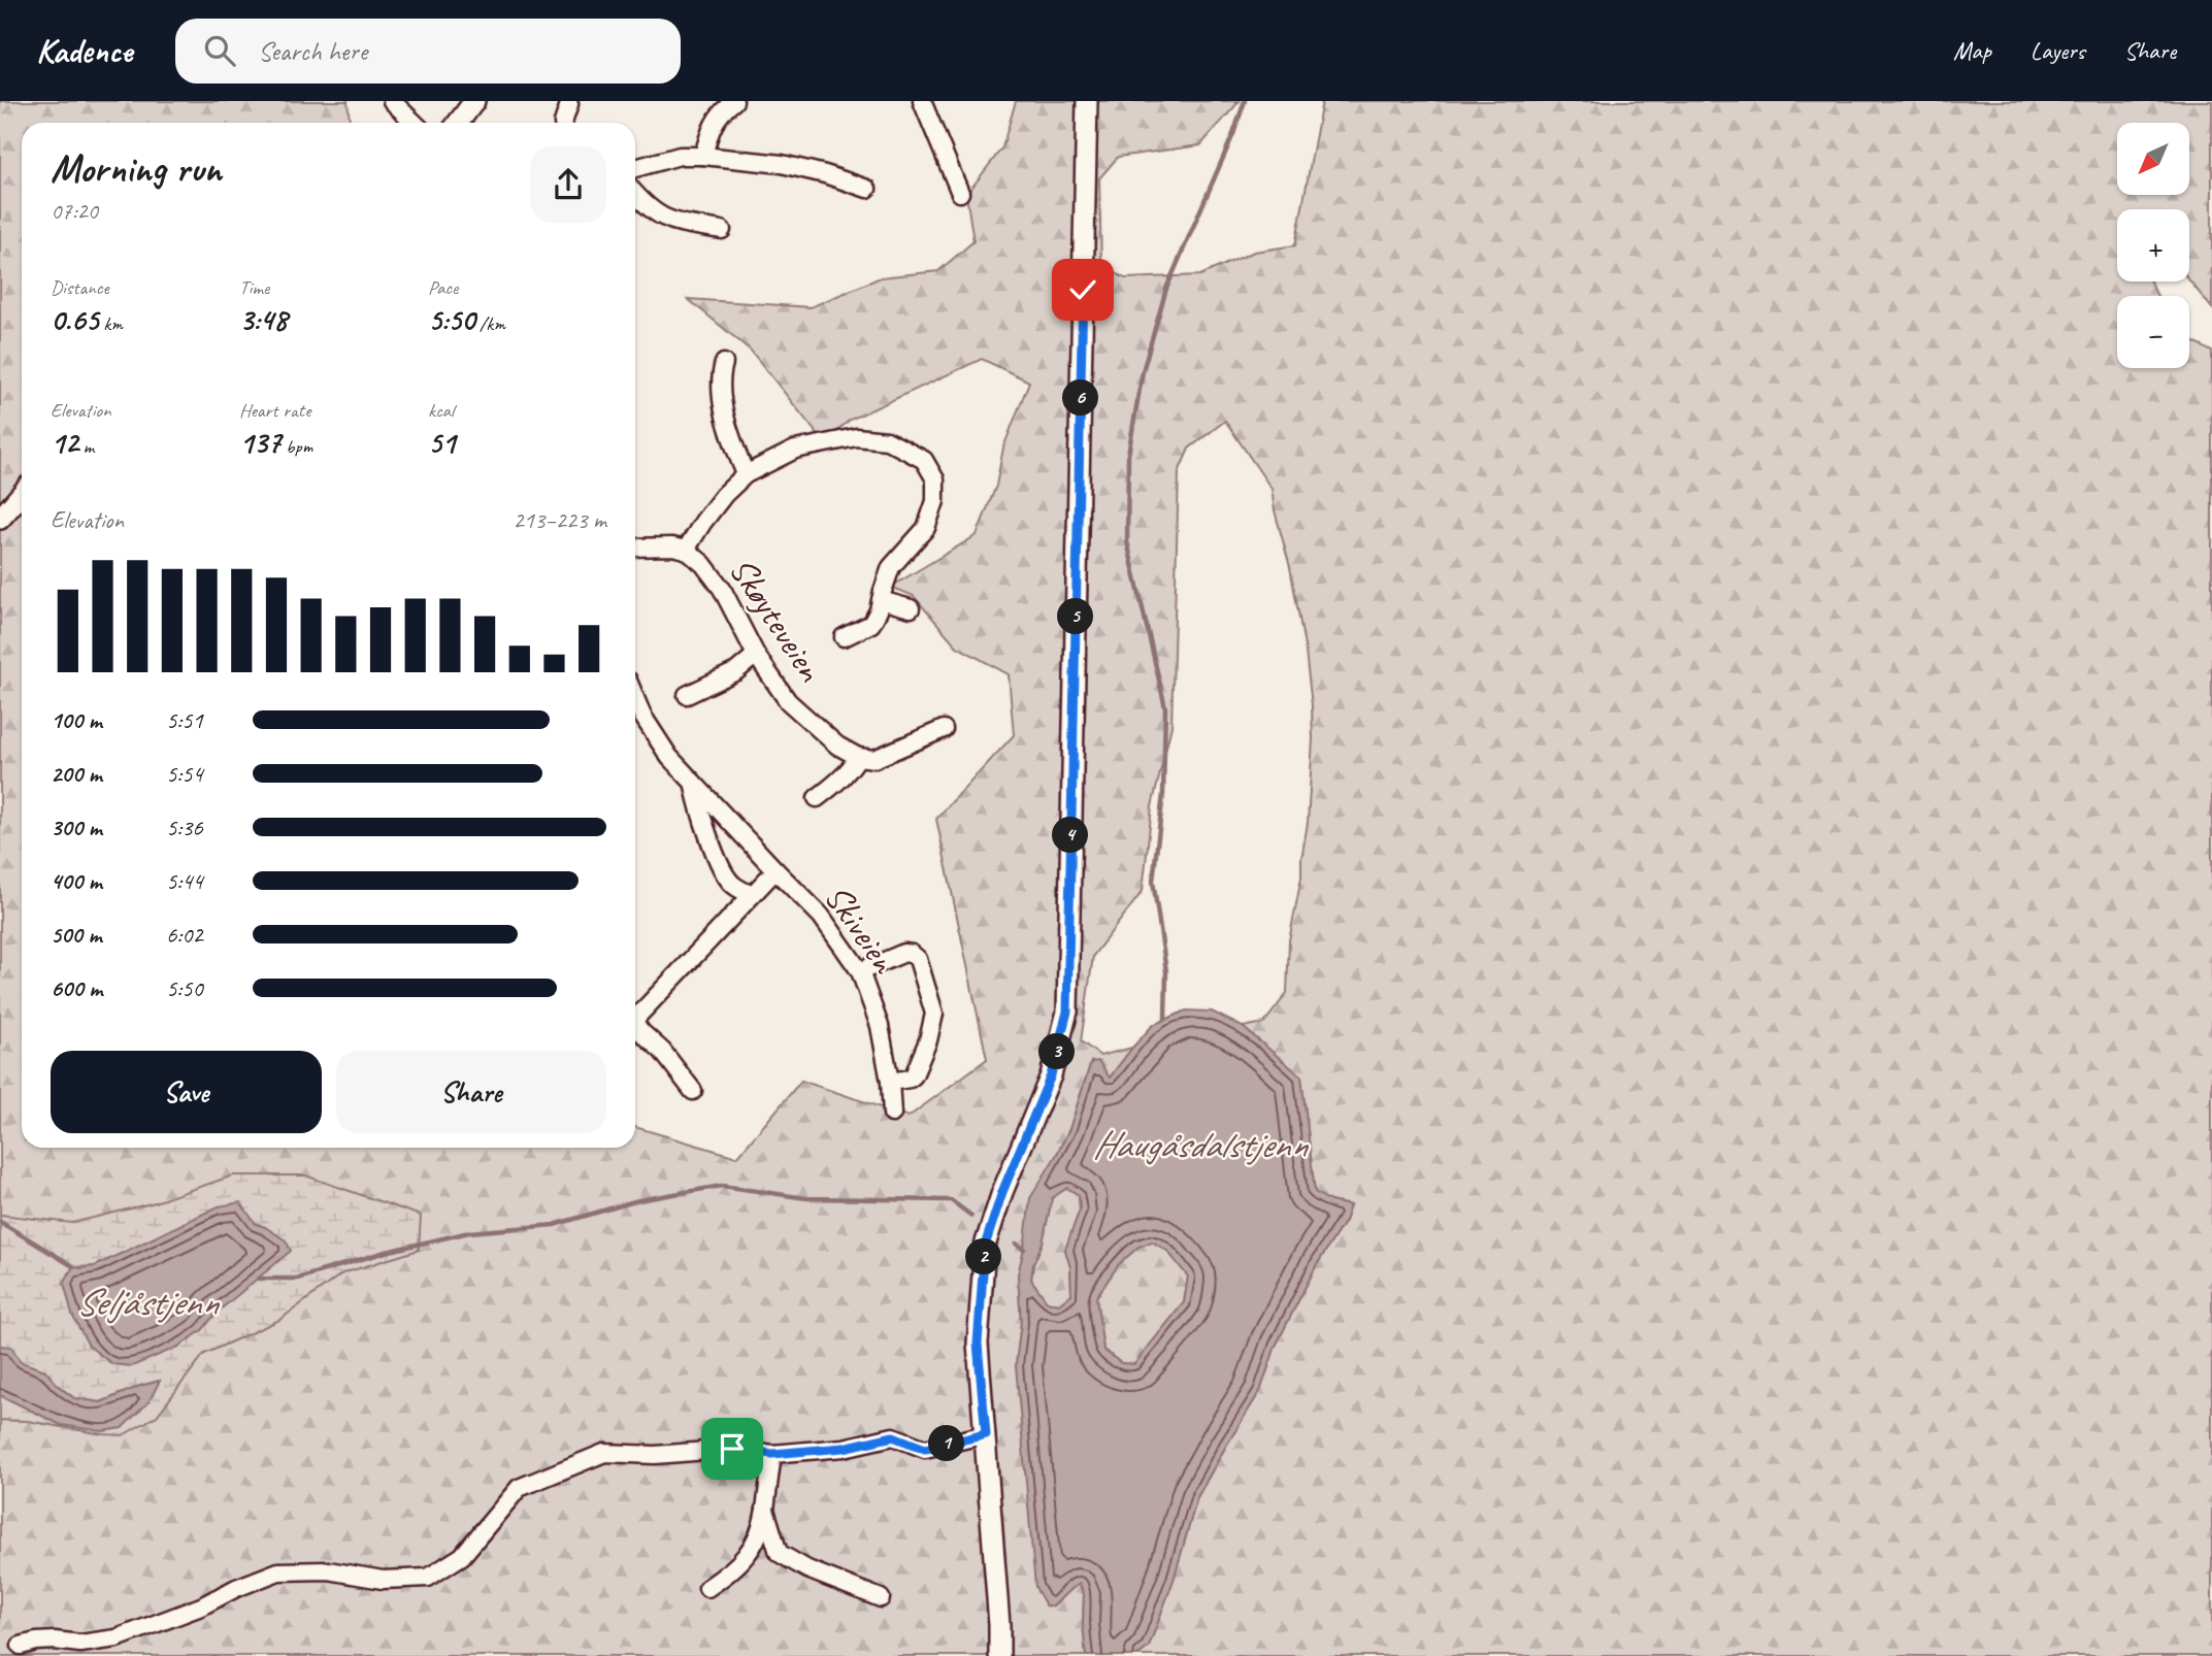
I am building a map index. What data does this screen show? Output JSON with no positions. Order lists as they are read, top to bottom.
{
  "streets": {
    "street": ["Skøyteveien", "Skiveien"]
  },
  "water": ["Haugåsdalstjenn", "Seljåstjenn"],
  "north": "bottom left",
  "page": {
    "header": "Kadence",
    "search": "Search here",
    "nav": ["Map", "Layers", "Share"],
    "map_buttons": ["+", "−"],
    "heading": ["Morning run", "07:20"],
    "stats": [
      ["Distance", "0.65 km"],
      ["Time", "3:48"],
      ["Pace", "5:50 /km"],
      ["Elevation", "12 m"],
      ["Heart rate", "137 bpm"],
      ["kcal", "51"]
    ],
    "pins": [
      "6",
      "5",
      "4",
      "3",
      "2",
      "1"
    ],
    "chart": ["Elevation", "213–223 m"],
    "list": [
      {
        "name": "100 m",
        "note": "5:51"
      },
      {
        "name": "200 m",
        "note": "5:54"
      },
      {
        "name": "300 m",
        "note": "5:36"
      },
      {
        "name": "400 m",
        "note": "5:44"
      },
      {
        "name": "500 m",
        "note": "6:02"
      },
      {
        "name": "600 m",
        "note": "5:50"
      }
    ],
    "buttons": ["Save", "Share"]
  }
}
